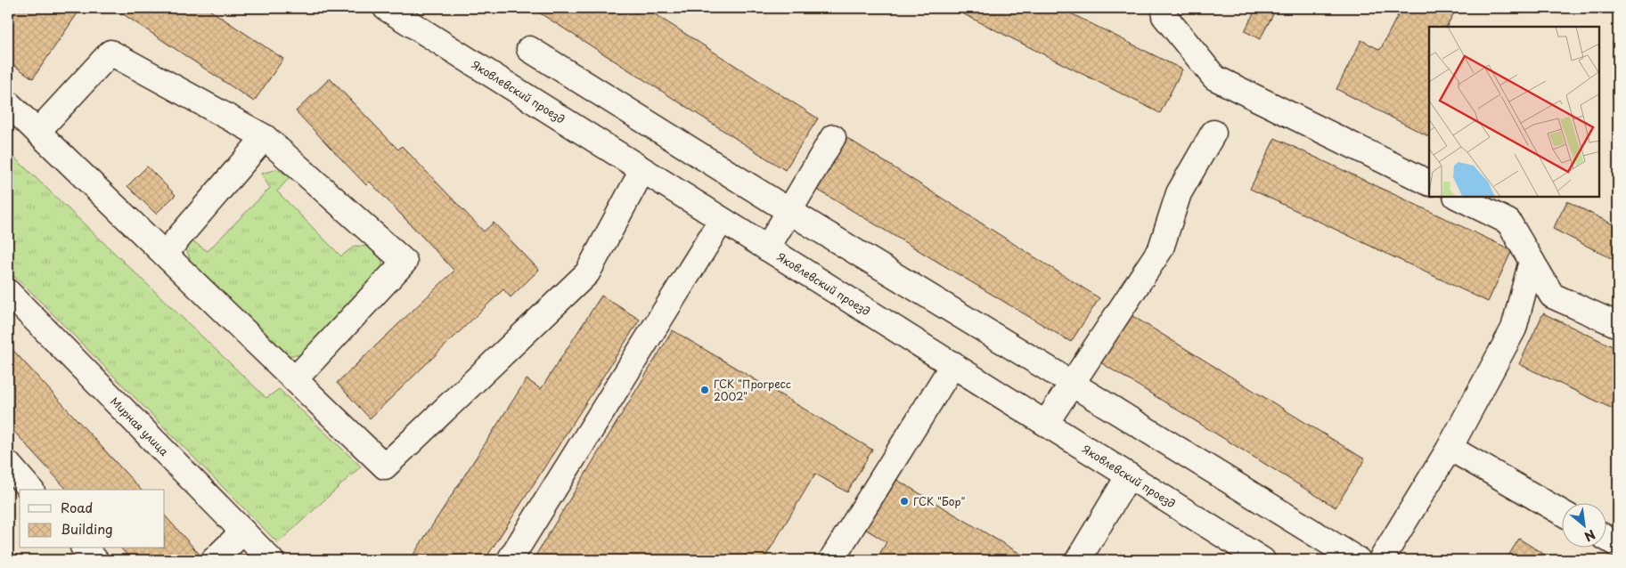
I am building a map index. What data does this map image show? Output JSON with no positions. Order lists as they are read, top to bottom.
{
  "streets": {
    "street": ["Яковлевский проезд", "Мирная улица"]
  },
  "places": ["ГСК \"Прогресс 2002\"", "ГСК \"Бор\""],
  "legend": ["Road", "Building"],
  "north": "bottom right"
}
